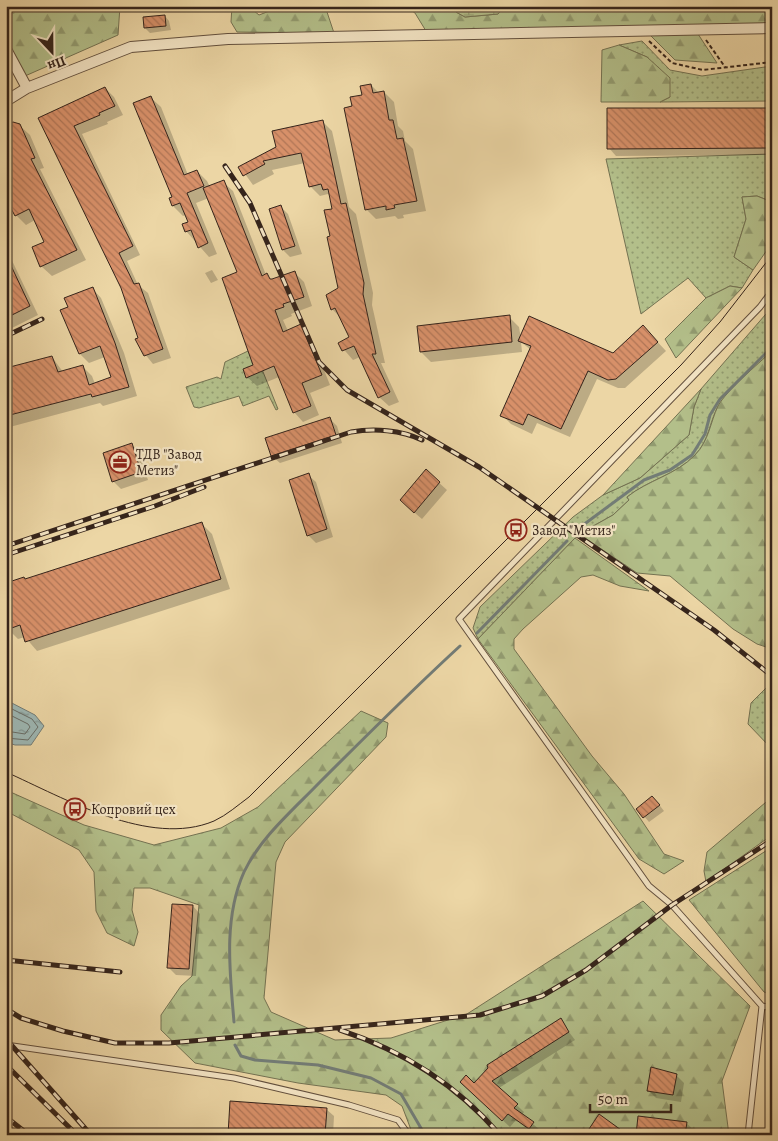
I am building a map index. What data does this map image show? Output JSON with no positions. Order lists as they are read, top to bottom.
{
  "places": {
    "office": ["ТДВ \"Завод Метиз\""],
    "bus stop": ["Завод \"Метиз\"", "Копровий цех"]
  },
  "scale_bar": "50 m",
  "north": "bottom"
}
